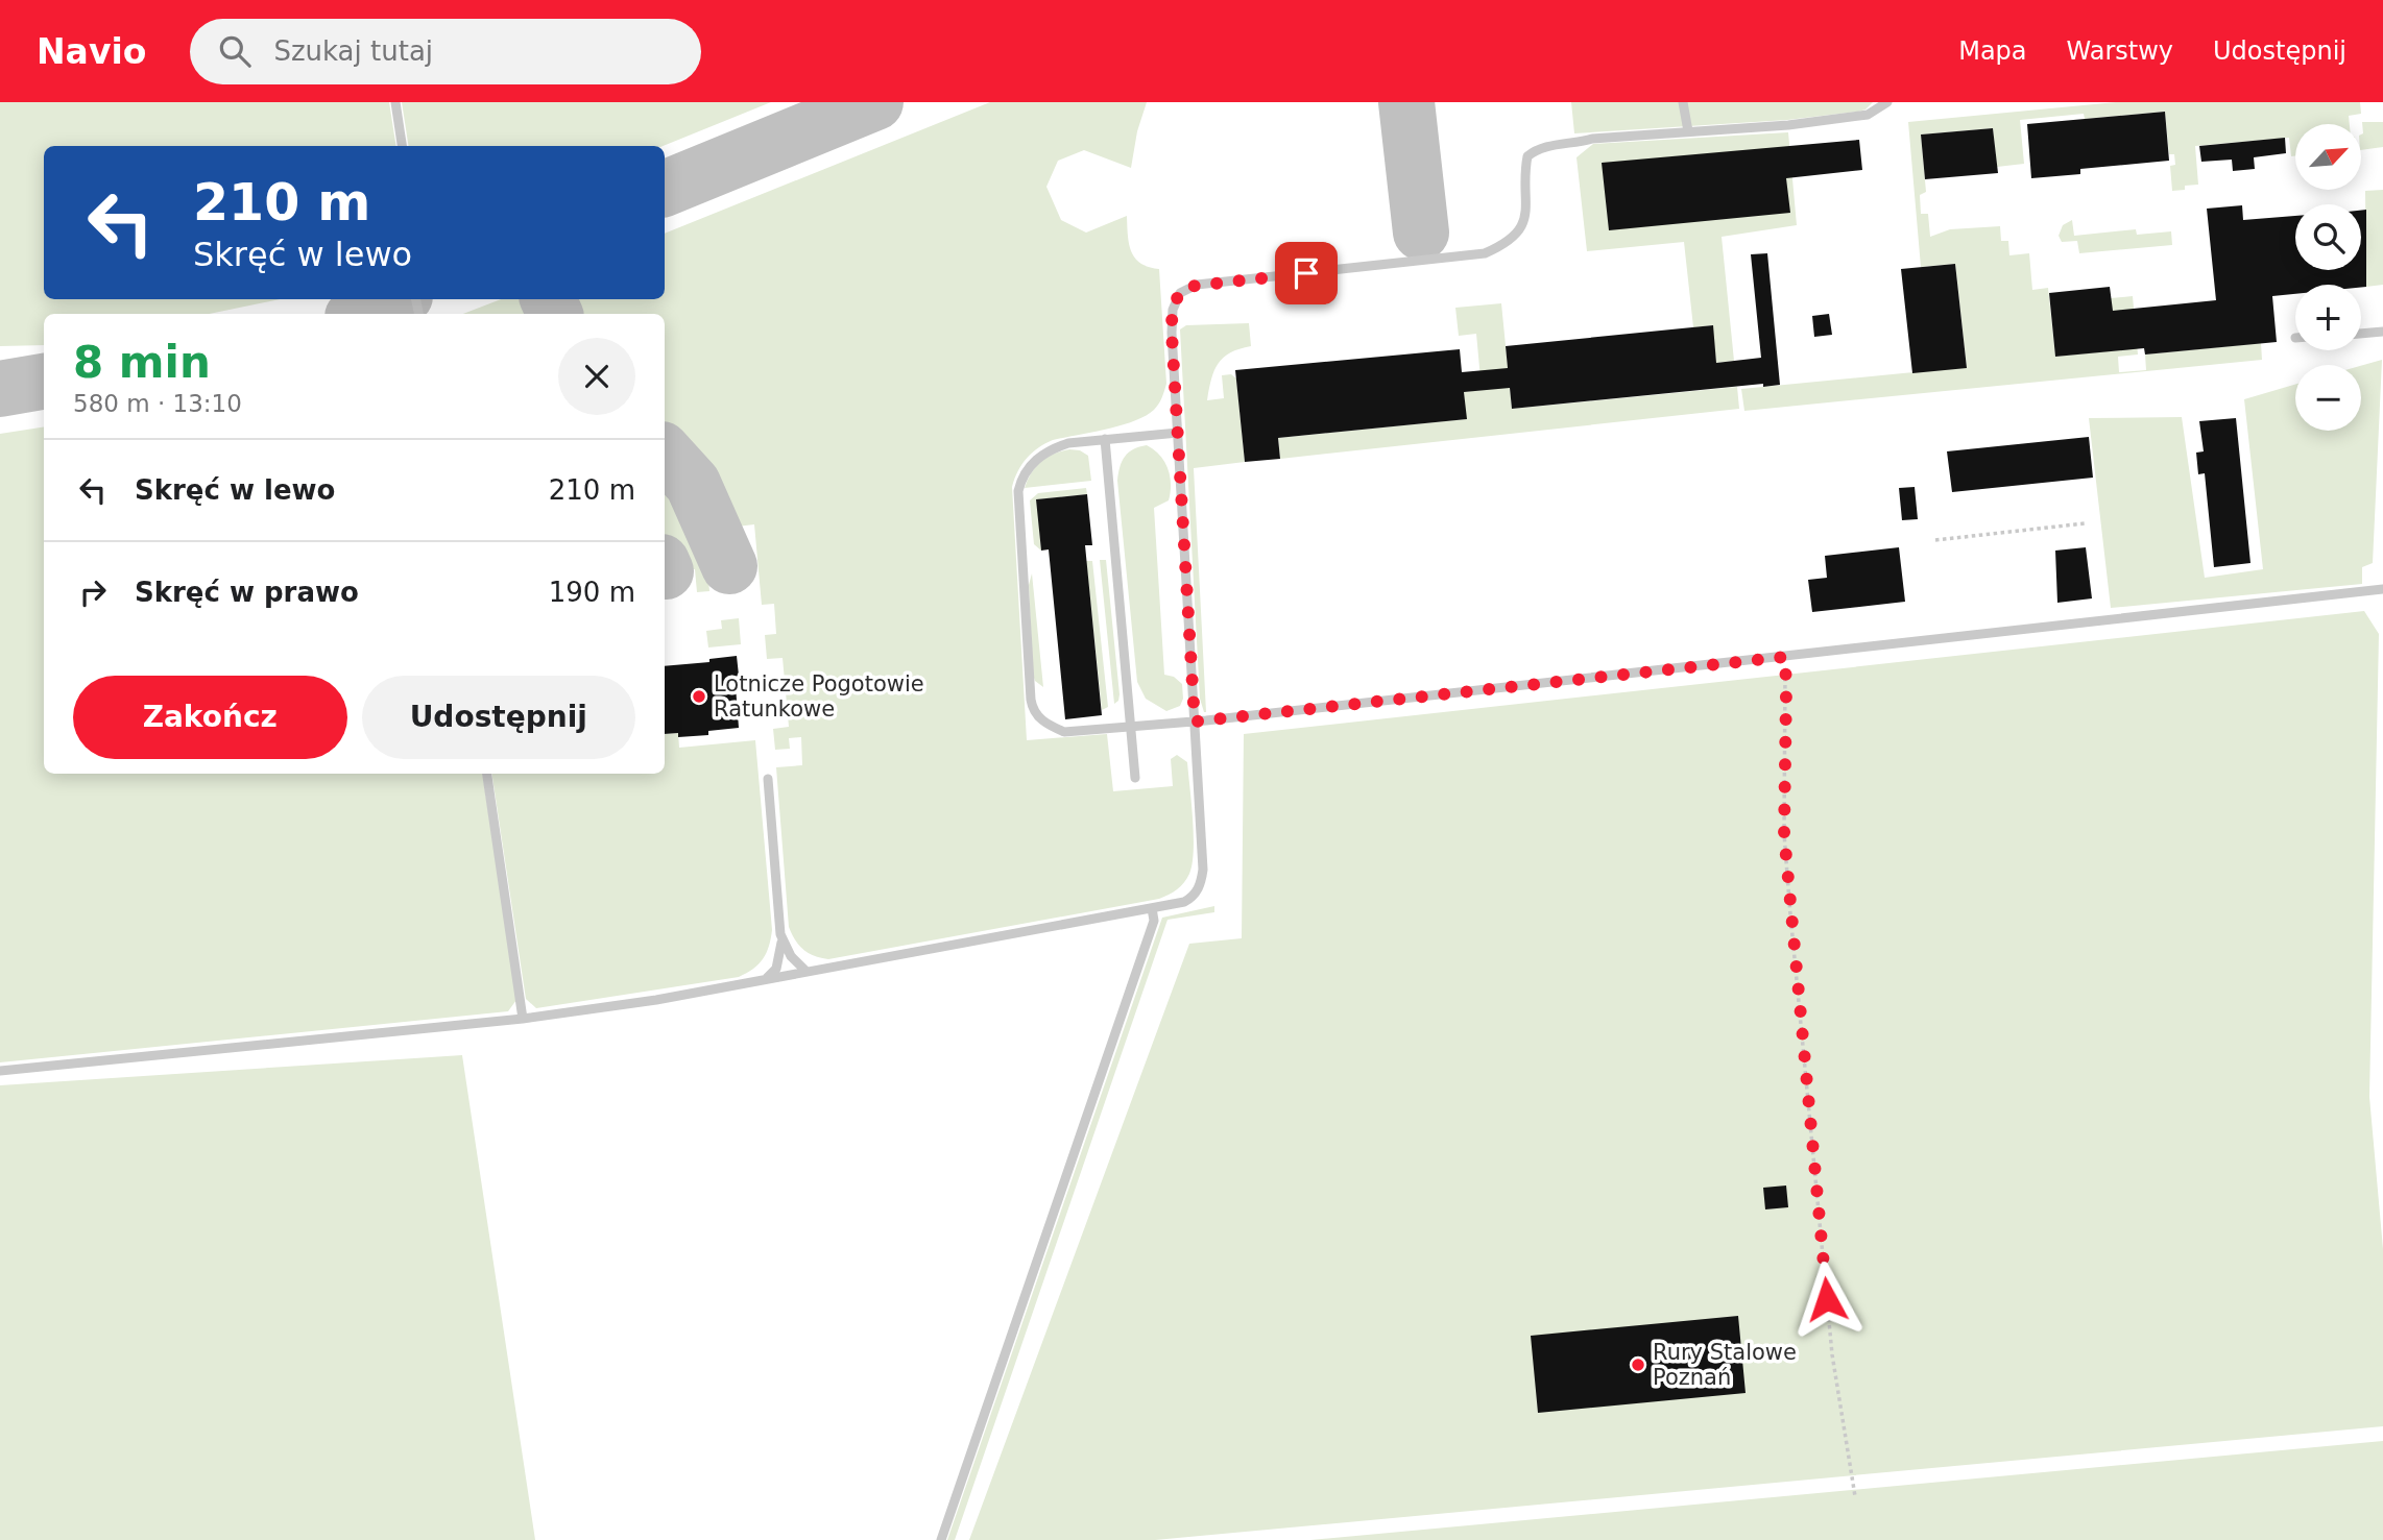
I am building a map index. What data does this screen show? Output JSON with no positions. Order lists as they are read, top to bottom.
{
  "places": ["Lotnicze Pogotowie Ratunkowe", "Rury Stalowe Poznań"],
  "north": "top right",
  "page": {
    "header": "Navio",
    "search": "Szukaj tutaj",
    "nav": ["Mapa", "Warstwy", "Udostępnij"],
    "map_buttons": ["+", "−"],
    "turn": ["210 m", "Skręć w lewo"],
    "heading": ["8 min", "580 m · 13:10"],
    "list": [
      {
        "name": "Skręć w lewo",
        "value": "210 m"
      },
      {
        "name": "Skręć w prawo",
        "value": "190 m"
      }
    ],
    "buttons": ["Zakończ", "Udostępnij"]
  }
}
